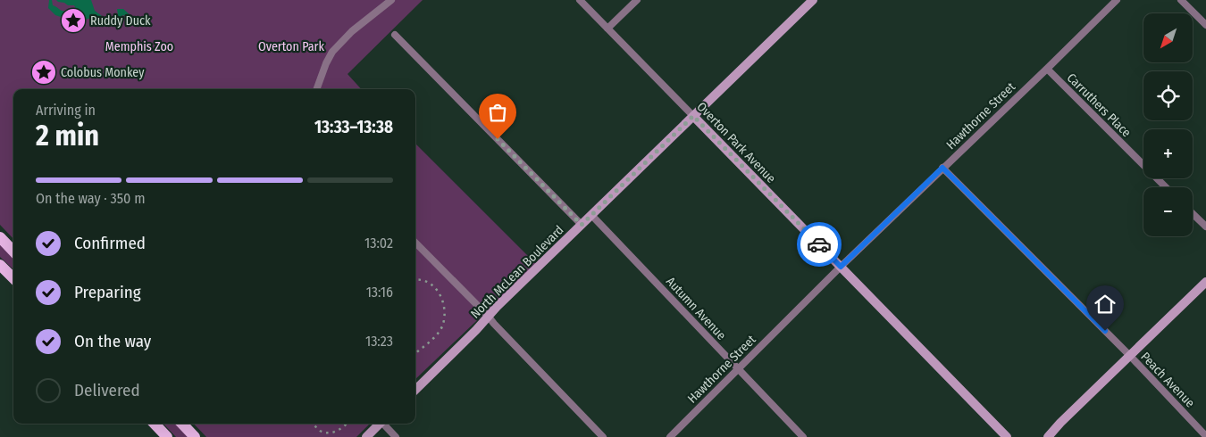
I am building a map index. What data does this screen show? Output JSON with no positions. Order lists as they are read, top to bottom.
{
  "streets": {
    "street": [
      "Carruthers Place",
      "Hawthorne Street",
      "Overton Park Avenue",
      "North McLean Boulevard",
      "Autumn Avenue",
      "Peach Avenue"
    ]
  },
  "crossings": [
    ["Carruthers Place", "Hawthorne Street"],
    ["Hawthorne Street", "Overton Park Avenue"],
    ["Hawthorne Street", "Autumn Avenue"],
    ["Hawthorne Street", "Peach Avenue"],
    ["Overton Park Avenue", "North McLean Boulevard"],
    ["North McLean Boulevard", "Autumn Avenue"]
  ],
  "parks": ["Memphis Zoo", "Overton Park"],
  "places": {
    "place": ["Ruddy Duck", "Colobus Monkey"]
  },
  "north": "bottom left",
  "page": {
    "map_buttons": ["+", "−"],
    "heading": ["2 min", "Arriving in", "13:33–13:38"],
    "bar": "On the way · 350 m",
    "list": [
      ["Confirmed", "13:02"],
      ["Preparing", "13:16"],
      ["On the way", "13:23"],
      "Delivered"
    ]
  }
}
